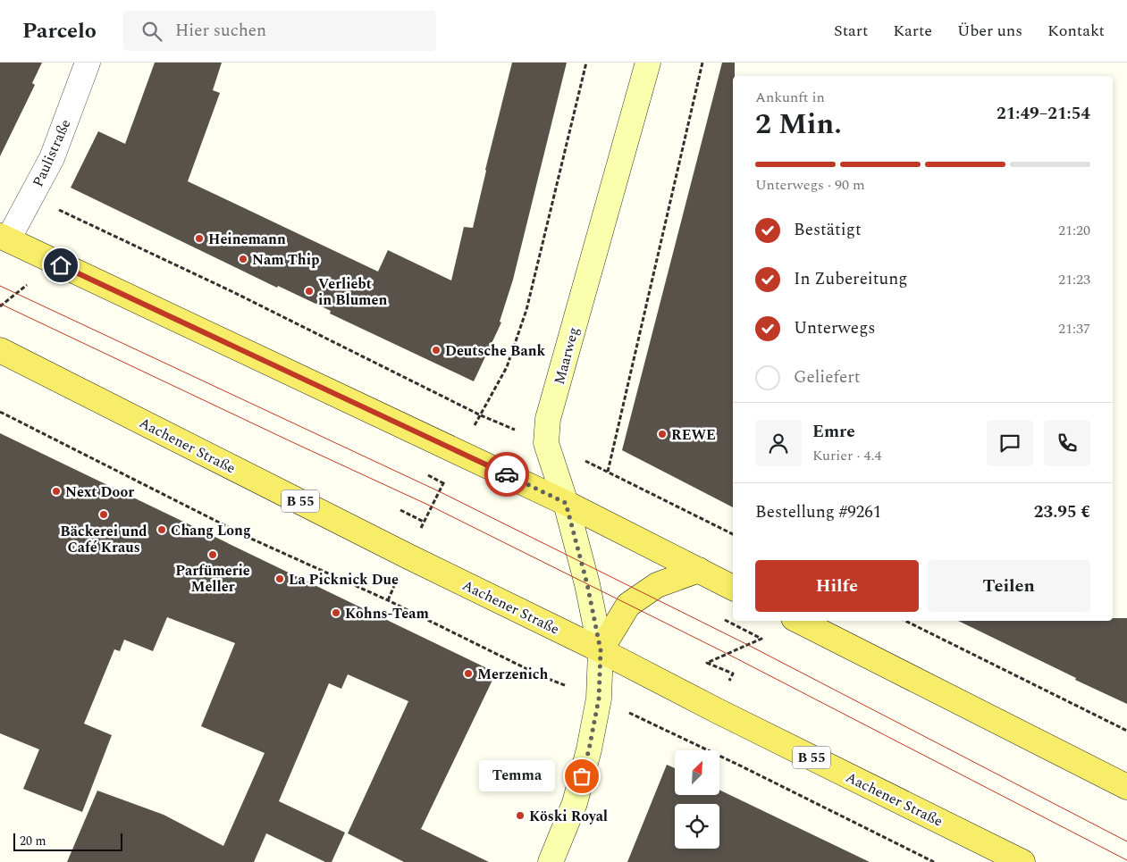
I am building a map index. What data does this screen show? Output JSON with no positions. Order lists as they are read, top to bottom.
{
  "streets": {
    "main road": ["Maarweg", "Aachener Straße", "B 55"],
    "street": ["Paulistraße"]
  },
  "crossings": [
    ["Maarweg", "Aachener Straße"]
  ],
  "places": [
    "Heinemann",
    "Nam Thip",
    "Verliebt in Blumen",
    "Deutsche Bank",
    "REWE",
    "Next Door",
    "Bäckerei und Café Kraus",
    "Chang Long",
    "Parfümerie Meller",
    "La Picknick Due",
    "Kohns-Team",
    "Merzenich",
    "Temma",
    "Köski Royal"
  ],
  "scale_bar": "20 m",
  "north": "top right",
  "page": {
    "header": "Parcelo",
    "search": "Hier suchen",
    "nav": [
      "Start",
      "Karte",
      "Über uns",
      "Kontakt"
    ],
    "heading": ["2 Min.", "Ankunft in", "21:49–21:54"],
    "panel": [
      "Emre",
      "Kurier · 4.4",
      "Bestellung #9261",
      "23.95 €"
    ],
    "bar": "Unterwegs · 90 m",
    "list": [
      ["Bestätigt", "21:20"],
      ["In Zubereitung", "21:23"],
      ["Unterwegs", "21:37"],
      "Geliefert"
    ],
    "buttons": ["Hilfe", "Teilen"],
    "bubble": "Temma",
    "scale": "20 m"
  }
}
